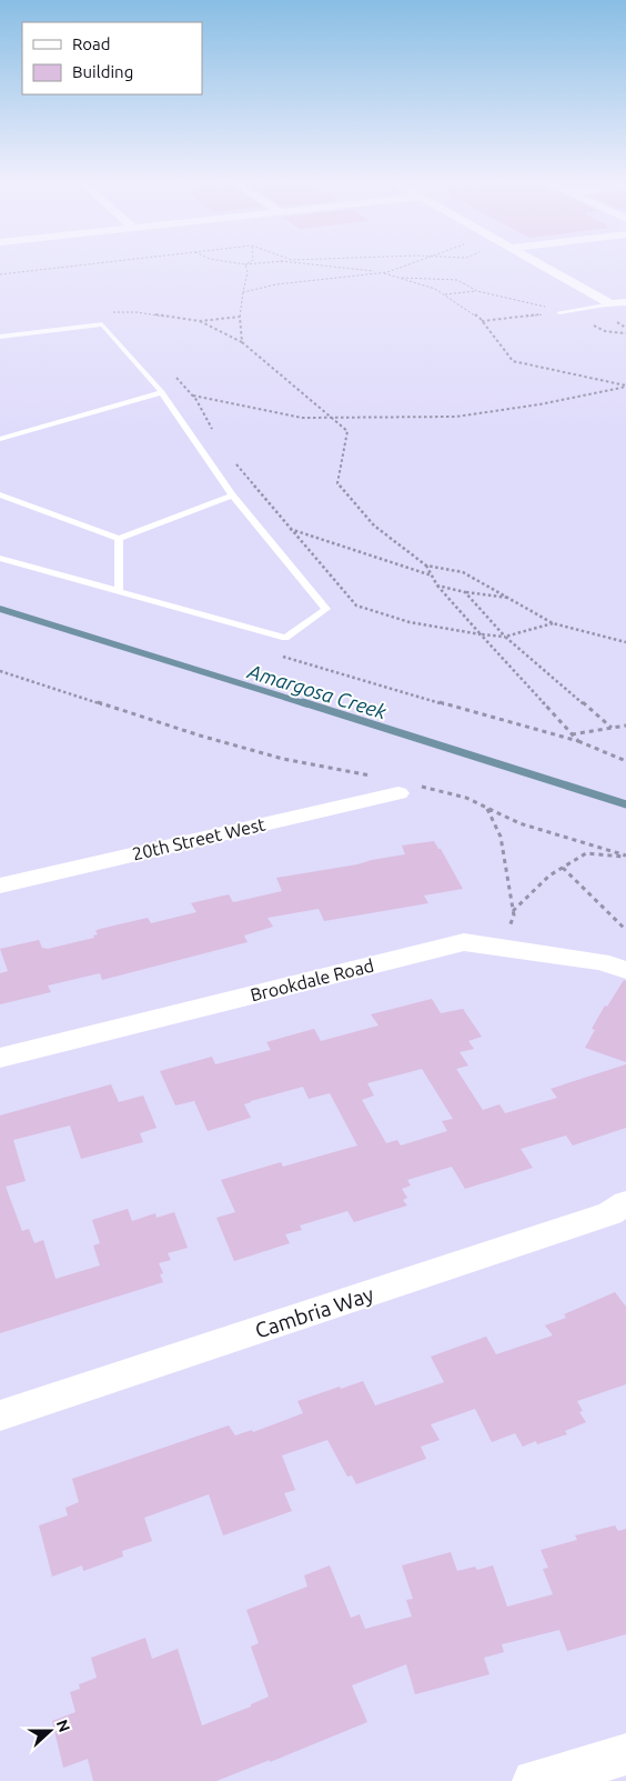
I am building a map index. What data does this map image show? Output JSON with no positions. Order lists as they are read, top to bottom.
{
  "streets": {
    "street": ["20th Street West", "Brookdale Road", "Cambria Way"]
  },
  "water": ["Amargosa Creek"],
  "legend": ["Road", "Building"],
  "north": "right"
}
